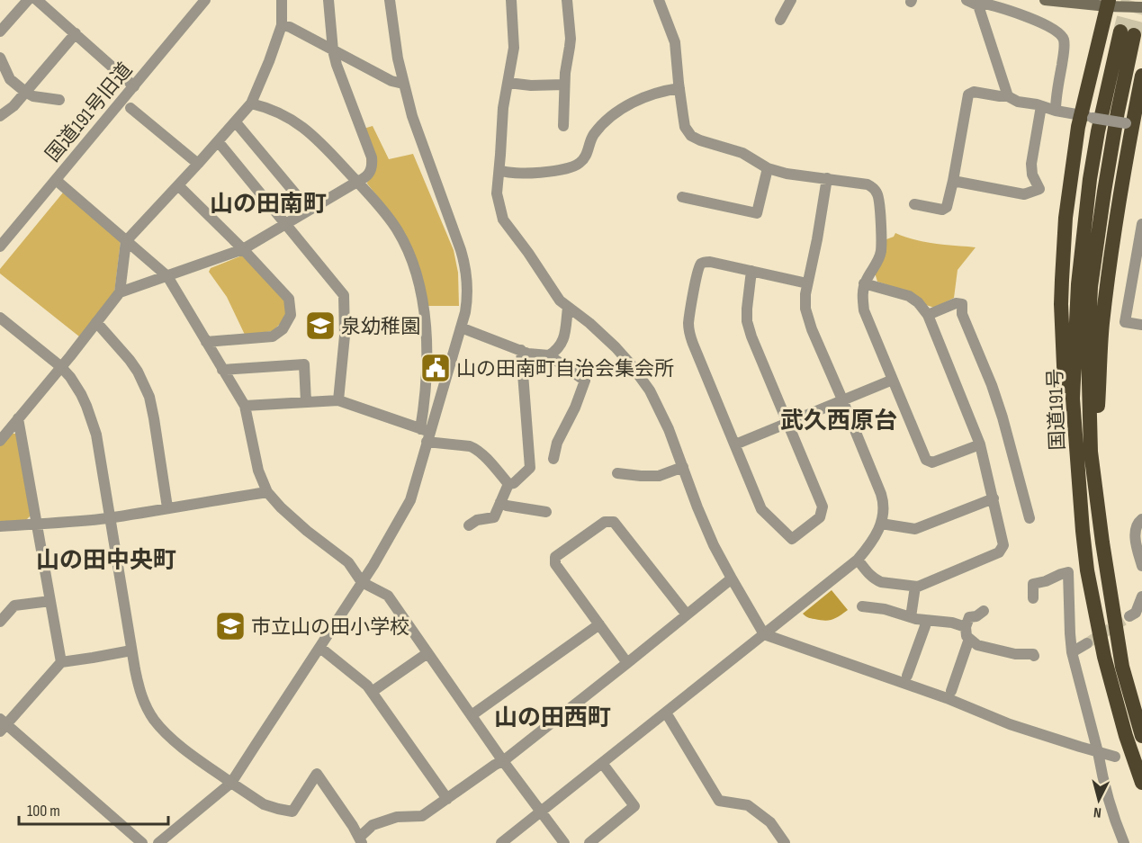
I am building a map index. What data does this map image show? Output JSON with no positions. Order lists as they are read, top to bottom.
{
  "streets": {
    "highway": ["国道191号"],
    "street": ["国道191号旧道"]
  },
  "districts": [
    "山の田南町",
    "武久西原台",
    "山の田中央町",
    "山の田西町"
  ],
  "places": {
    "school or university": ["泉幼稚園", "市立山の田小学校"],
    "public building": ["山の田南町自治会集会所"]
  },
  "scale_bar": "100 m",
  "north": "bottom"
}
